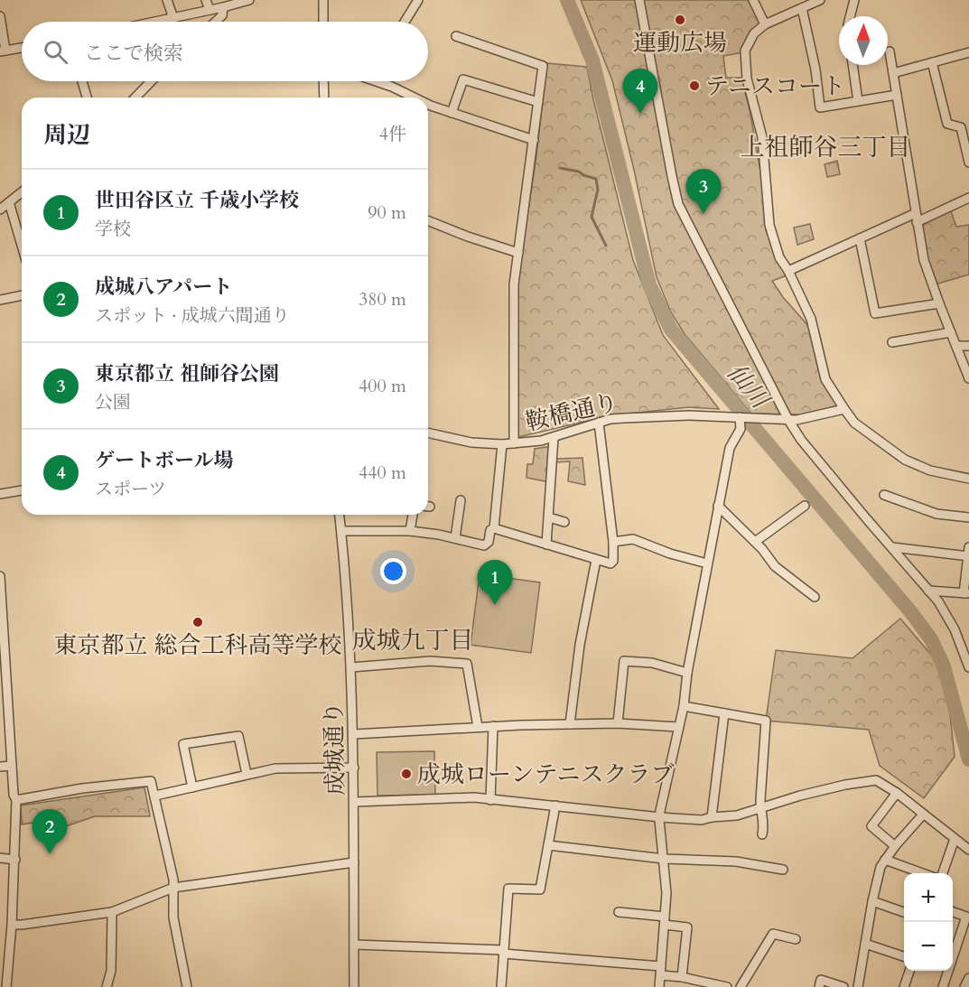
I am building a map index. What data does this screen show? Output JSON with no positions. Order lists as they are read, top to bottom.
{
  "streets": {
    "street": ["鞍橋通り", "成城通り"]
  },
  "districts": ["上祖師谷三丁目", "成城九丁目"],
  "water": ["仙川"],
  "places": [
    "運動広場",
    "テニスコート",
    "東京都立 総合工科高等学校",
    "成城ローンテニスクラブ"
  ],
  "north": "top",
  "page": {
    "search": "ここで検索",
    "pins": [
      "4",
      "3",
      "1",
      "2"
    ],
    "heading": ["周辺", "4件"],
    "list": [
      {
        "mark": "1",
        "name": "世田谷区立 千歳小学校",
        "note": "学校",
        "value": "90 m"
      },
      {
        "mark": "2",
        "name": "成城八アパート",
        "note": "スポット · 成城六間通り",
        "value": "380 m"
      },
      {
        "mark": "3",
        "name": "東京都立 祖師谷公園",
        "note": "公園",
        "value": "400 m"
      },
      {
        "mark": "4",
        "name": "ゲートボール場",
        "note": "スポーツ",
        "value": "440 m"
      }
    ],
    "map_buttons": ["+", "−"]
  }
}
